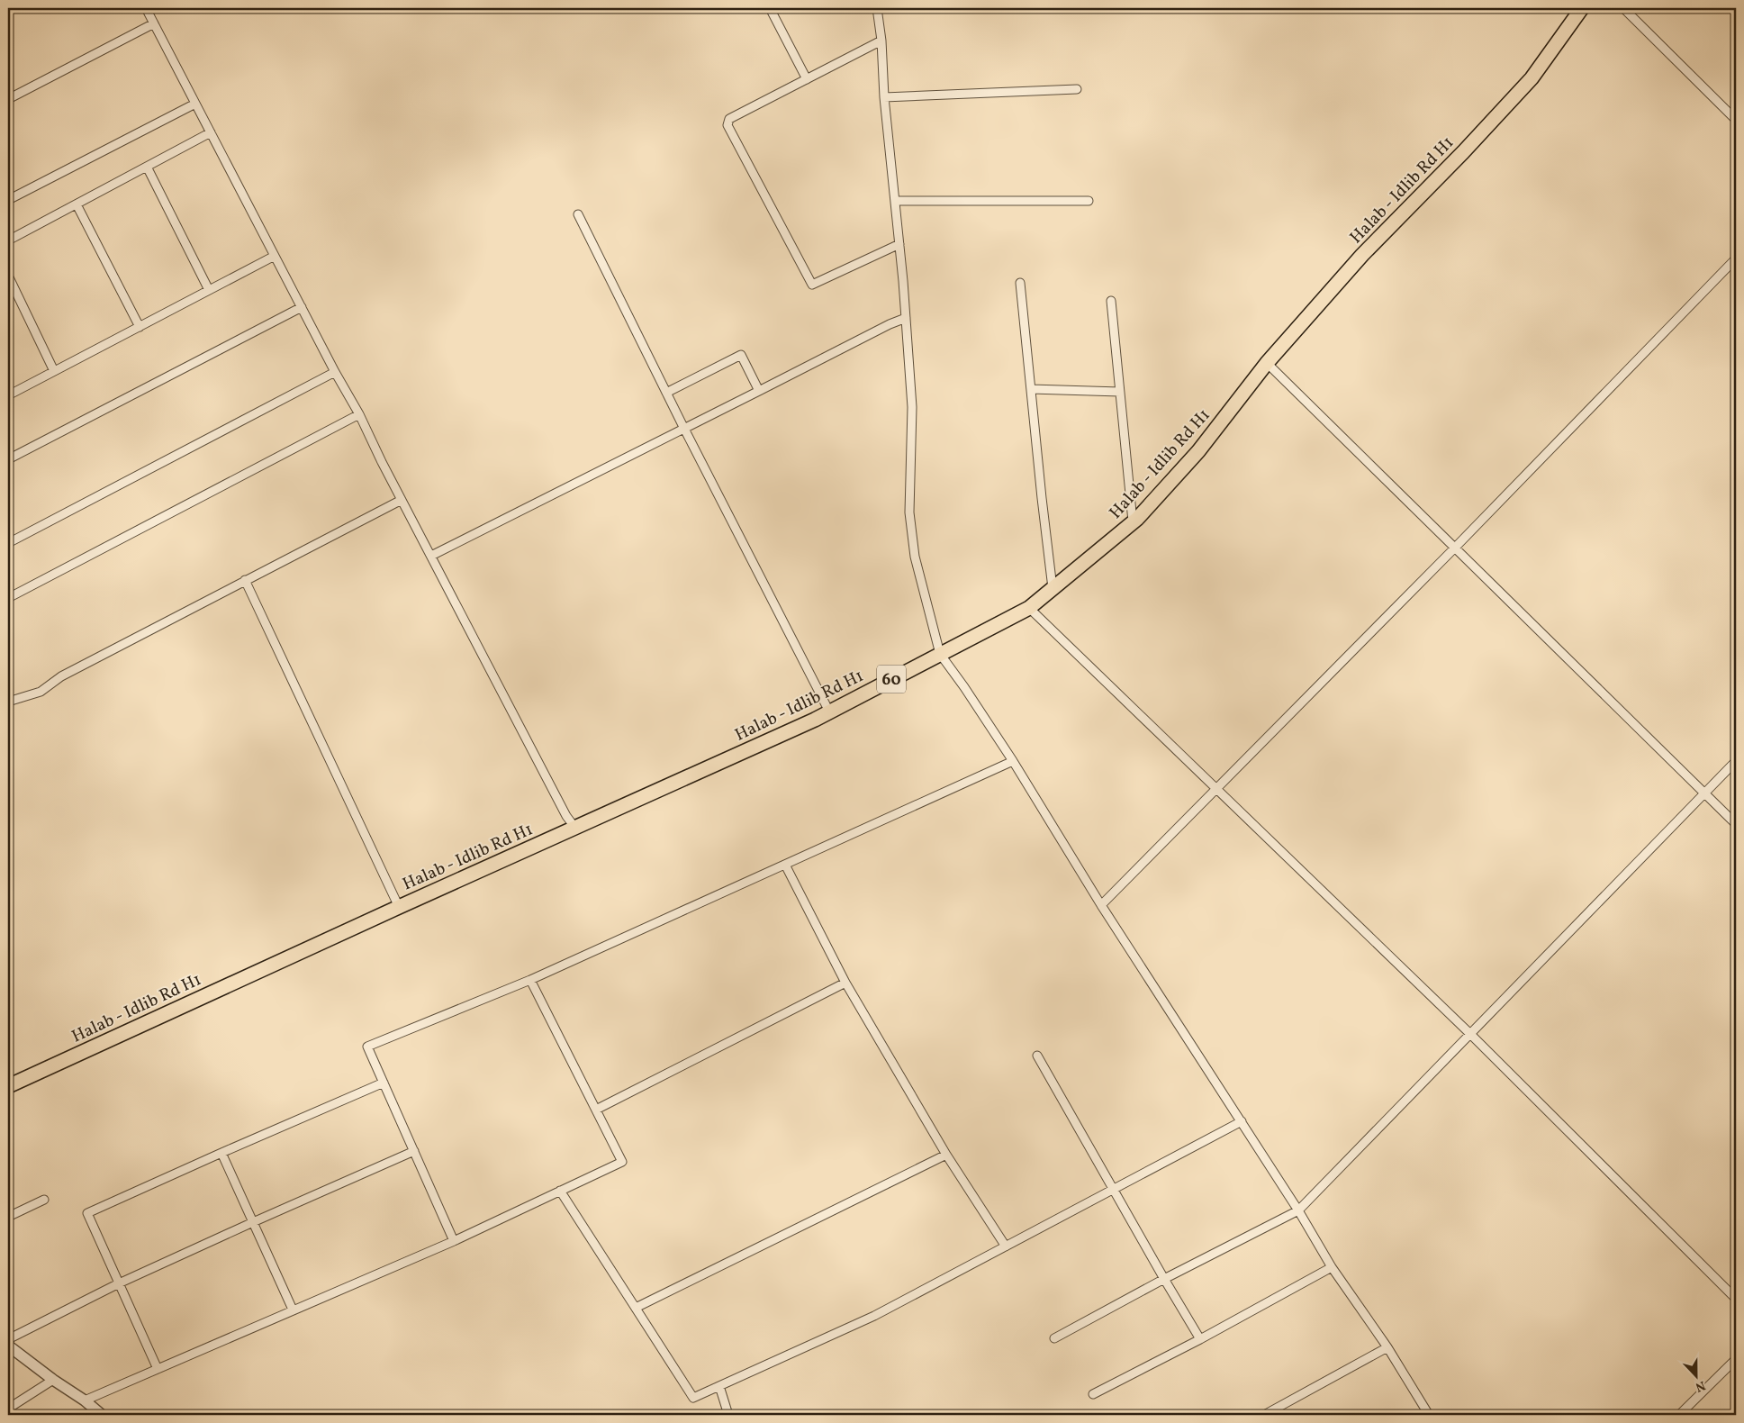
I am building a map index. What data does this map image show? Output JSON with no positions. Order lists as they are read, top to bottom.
{
  "streets": {
    "highway": ["Halab - Idlib Rd H1", "60"]
  },
  "north": "bottom"
}
